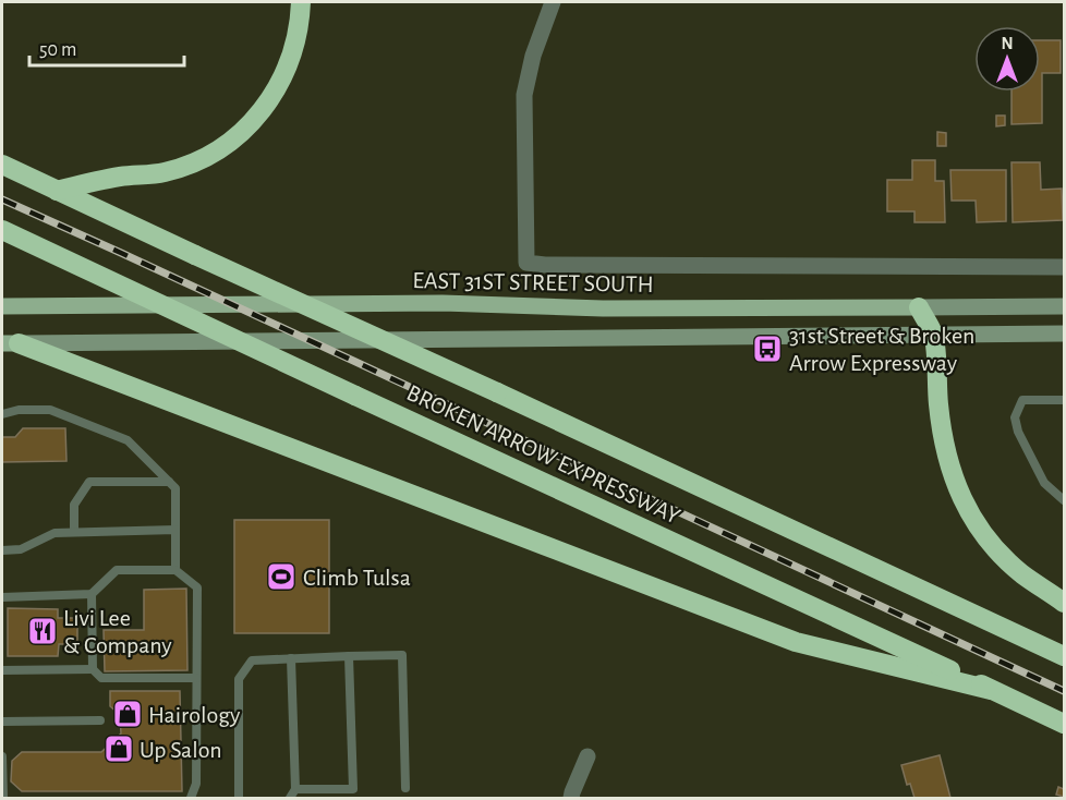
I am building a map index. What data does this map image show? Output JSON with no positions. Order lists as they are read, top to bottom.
{
  "streets": {
    "highway": ["BROKEN ARROW EXPRESSWAY"],
    "main road": ["EAST 31ST STREET SOUTH"]
  },
  "places": {
    "bus stop": ["31st Street & Broken Arrow Expressway"],
    "sports": ["Climb Tulsa"],
    "restaurant": ["Livi Lee & Company"],
    "shop": ["Hairology", "Up Salon"]
  },
  "scale_bar": "50 m",
  "north": "top"
}
